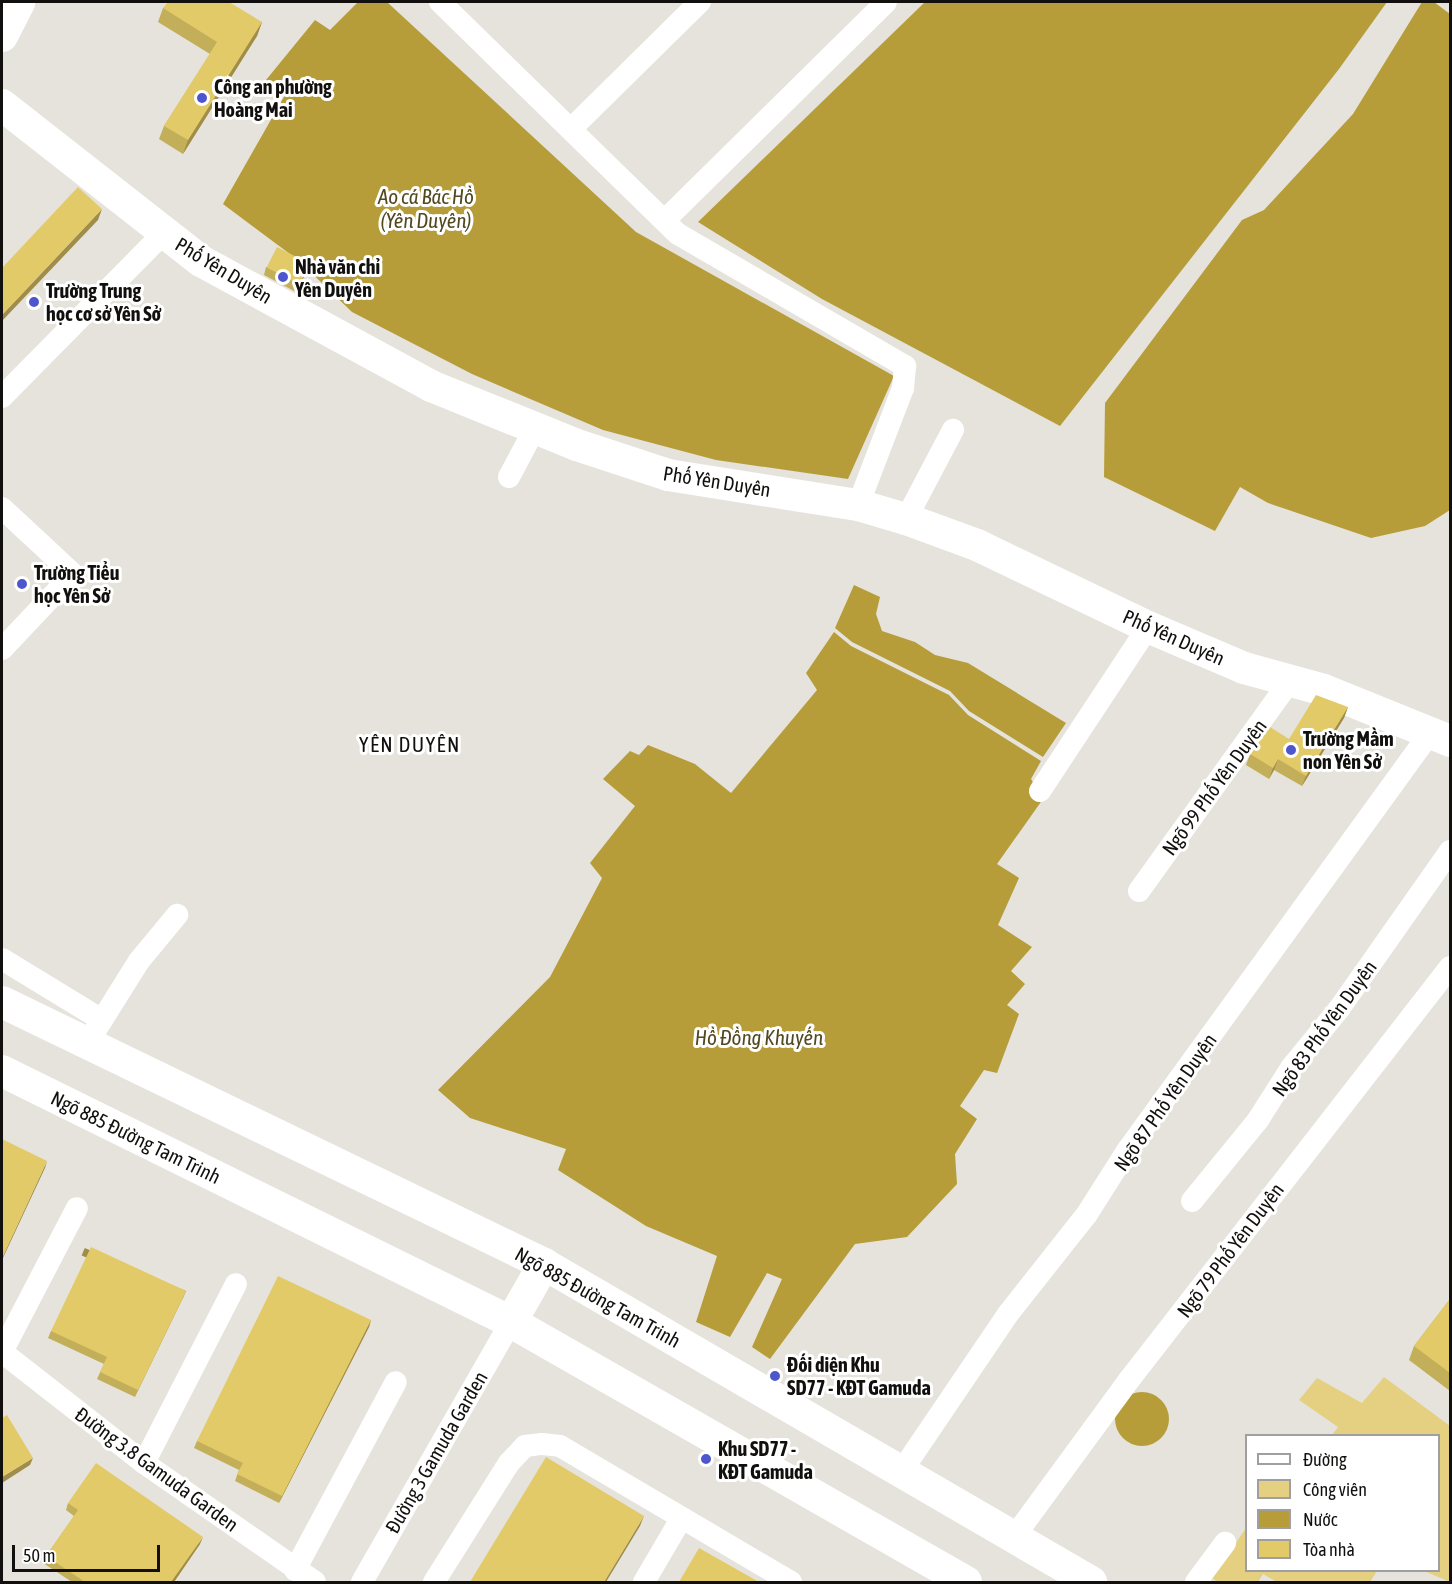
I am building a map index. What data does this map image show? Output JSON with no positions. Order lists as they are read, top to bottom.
{
  "streets": {
    "street": [
      "Phố Yên Duyên",
      "Ngõ 99 Phố Yên Duyên",
      "Ngõ 83 Phố Yên Duyên",
      "Ngõ 87 Phố Yên Duyên",
      "Ngõ 885 Đường Tam Trinh",
      "Ngõ 79 Phố Yên Duyên",
      "Đường 3 Gamuda Garden",
      "Đường 3.8 Gamuda Garden"
    ]
  },
  "crossings": [
    ["Phố Yên Duyên", "Ngõ 99 Phố Yên Duyên"],
    ["Phố Yên Duyên", "Ngõ 87 Phố Yên Duyên"],
    ["Ngõ 87 Phố Yên Duyên", "Ngõ 885 Đường Tam Trinh"],
    ["Ngõ 885 Đường Tam Trinh", "Ngõ 79 Phố Yên Duyên"],
    ["Ngõ 885 Đường Tam Trinh", "Đường 3 Gamuda Garden"]
  ],
  "districts": ["YÊN DUYÊN"],
  "water": ["Ao cá Bác Hồ (Yên Duyên)", "Hồ Đồng Khuyến"],
  "places": [
    "Công an phường Hoàng Mai",
    "Nhà văn chỉ Yên Duyên",
    "Trường Trung học cơ sở Yên Sở",
    "Trường Tiểu học Yên Sở",
    "Trường Mầm non Yên Sở",
    "Đối diện Khu SD77 - KĐT Gamuda",
    "Khu SD77 - KĐT Gamuda"
  ],
  "legend": [
    "Đường",
    "Công viên",
    "Nước",
    "Tòa nhà"
  ],
  "scale_bar": "50 m"
}
